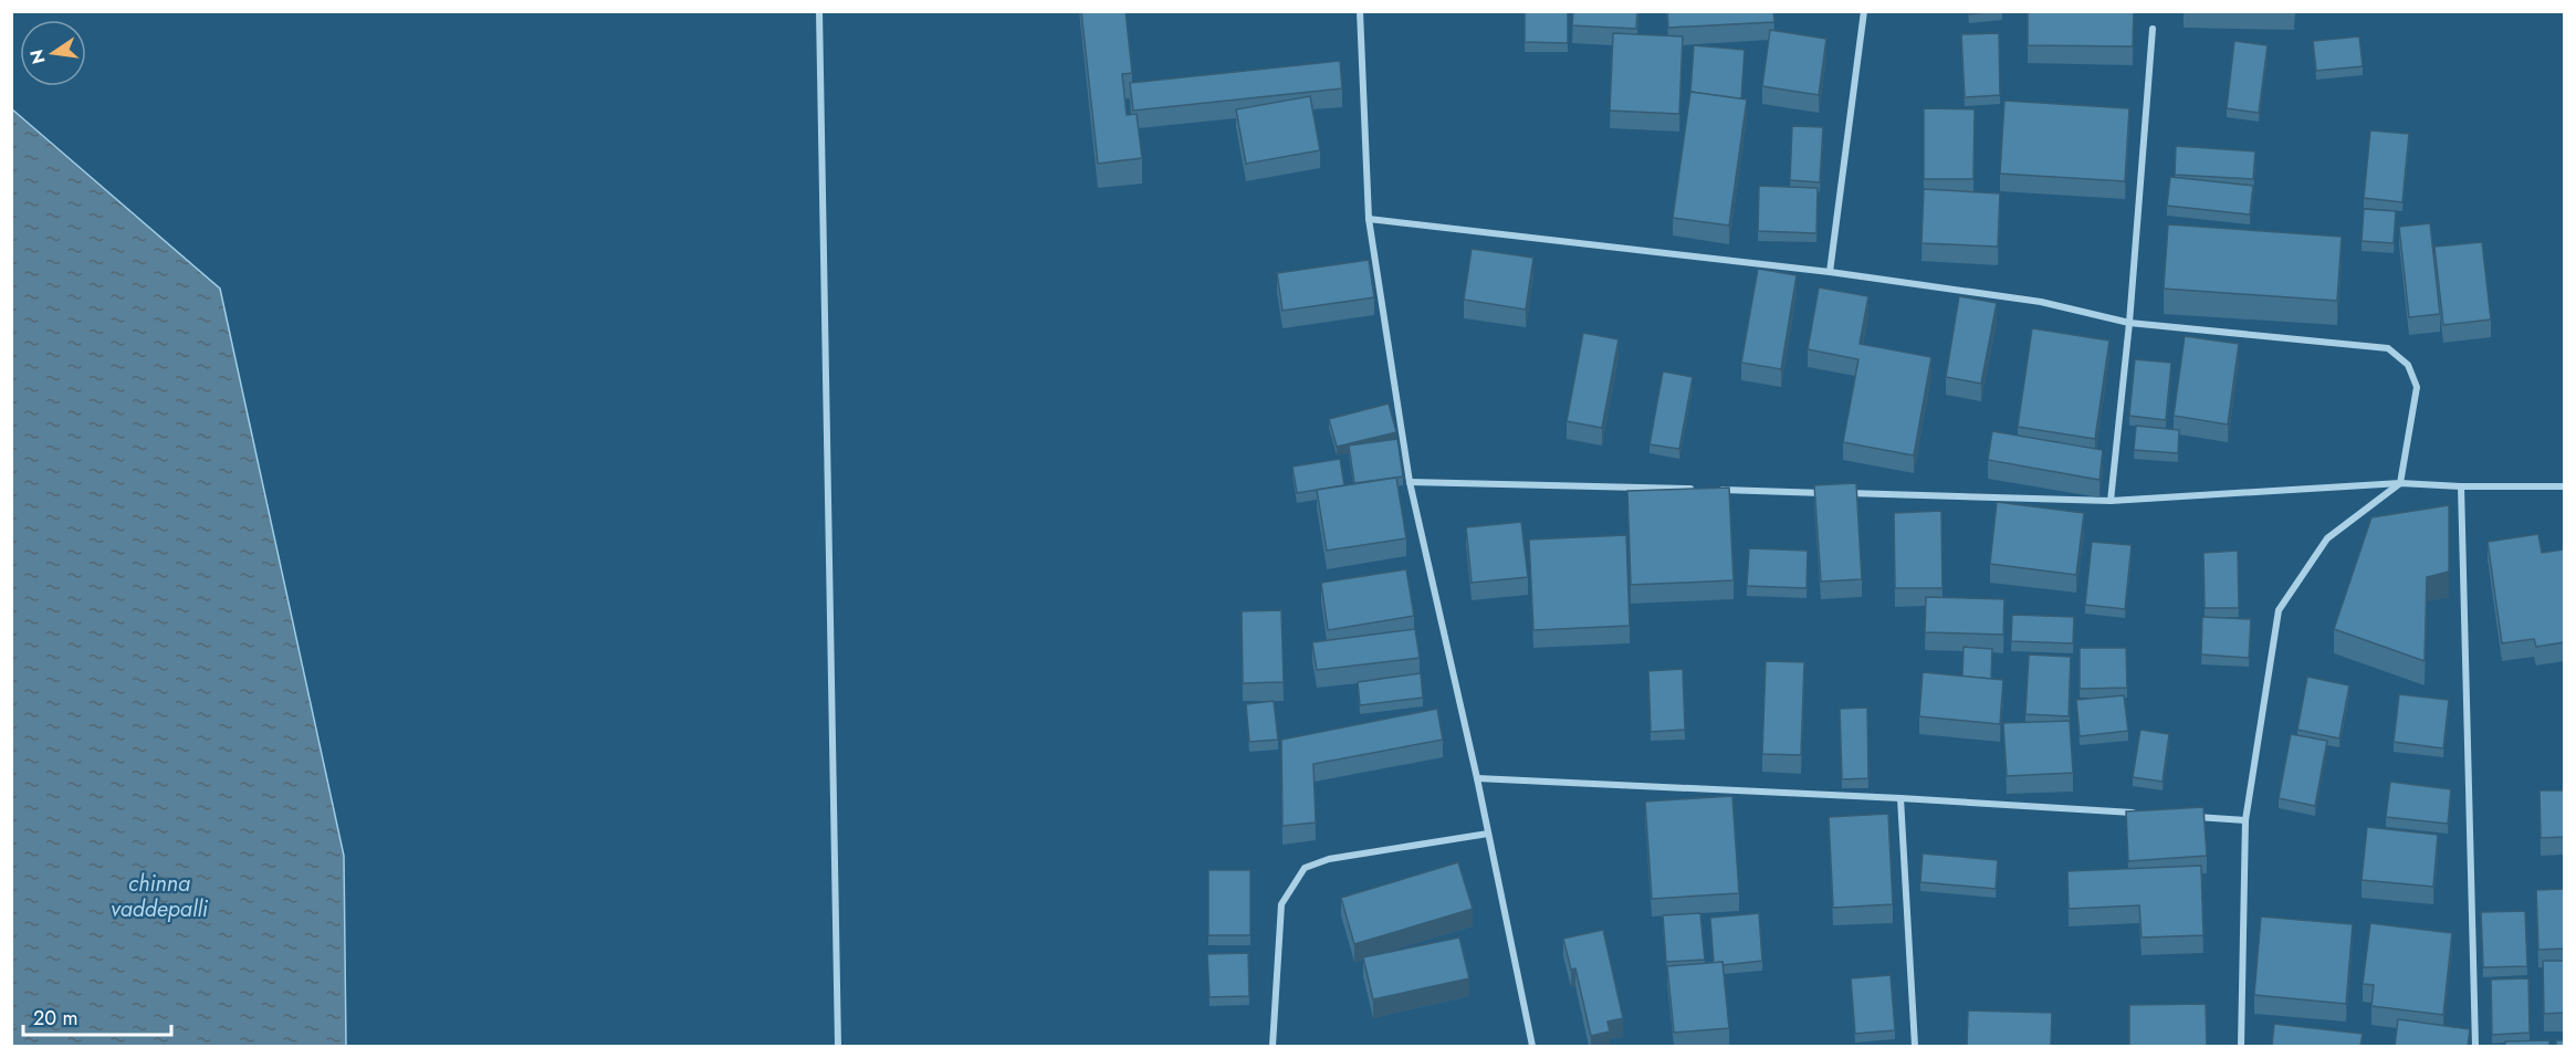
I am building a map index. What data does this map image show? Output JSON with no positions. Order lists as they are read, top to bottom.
{
  "water": ["chinna vaddepalli"],
  "scale_bar": "20 m",
  "north": "left"
}
